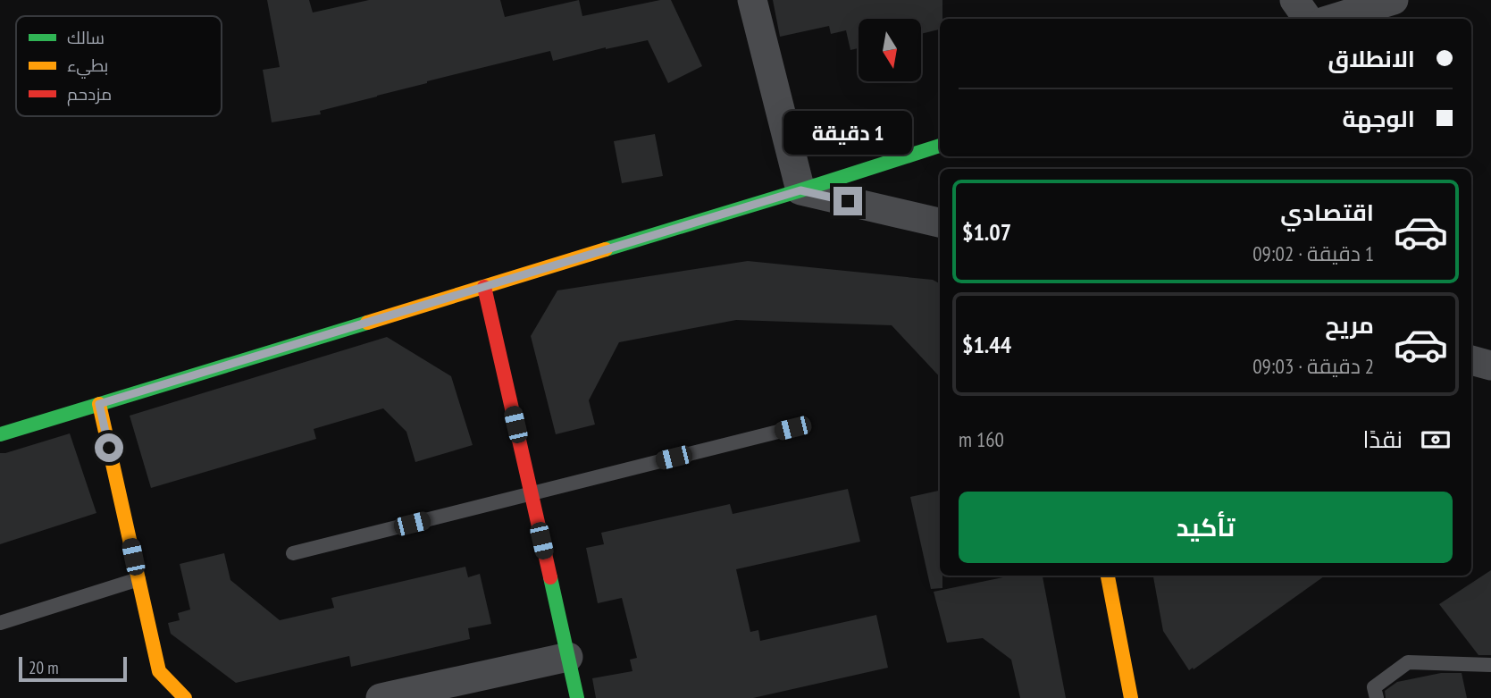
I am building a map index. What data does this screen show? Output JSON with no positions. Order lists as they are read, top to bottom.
{
  "legend": ["سالك", "بطيء", "مزدحم"],
  "scale_bar": "20 m",
  "north": "bottom",
  "page": {
    "banner": ["الانطلاق", "الوجهة"],
    "bubble": "1 دقيقة",
    "list": [
      {
        "name": "اقتصادي",
        "note": "1 دقيقة · 09:02",
        "value": "$1.07"
      },
      {
        "name": "مريح",
        "note": "2 دقيقة · 09:03",
        "value": "$1.44"
      }
    ],
    "pay": ["نقدًا", "160 m"],
    "buttons": "تأكيد",
    "scale": "20 m"
  }
}
